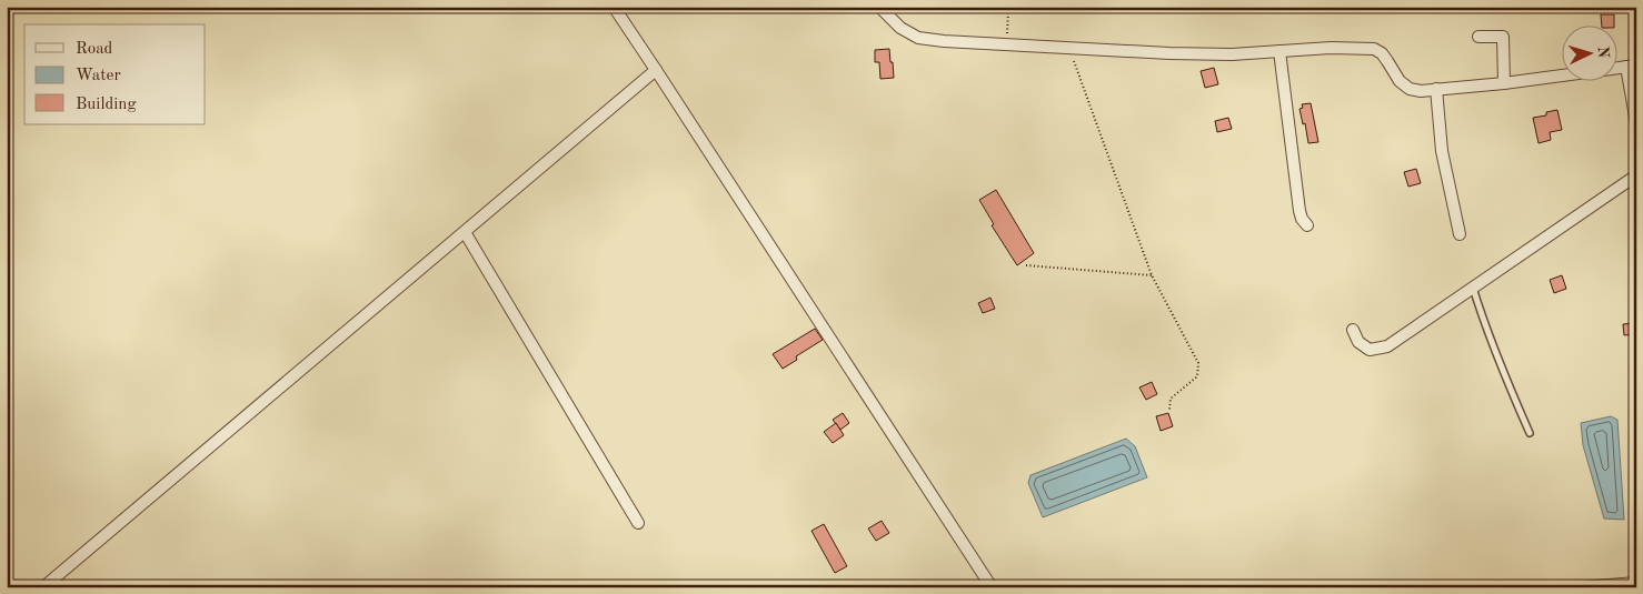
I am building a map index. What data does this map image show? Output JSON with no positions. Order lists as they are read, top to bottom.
{
  "legend": ["Road", "Water", "Building"],
  "north": "right"
}
